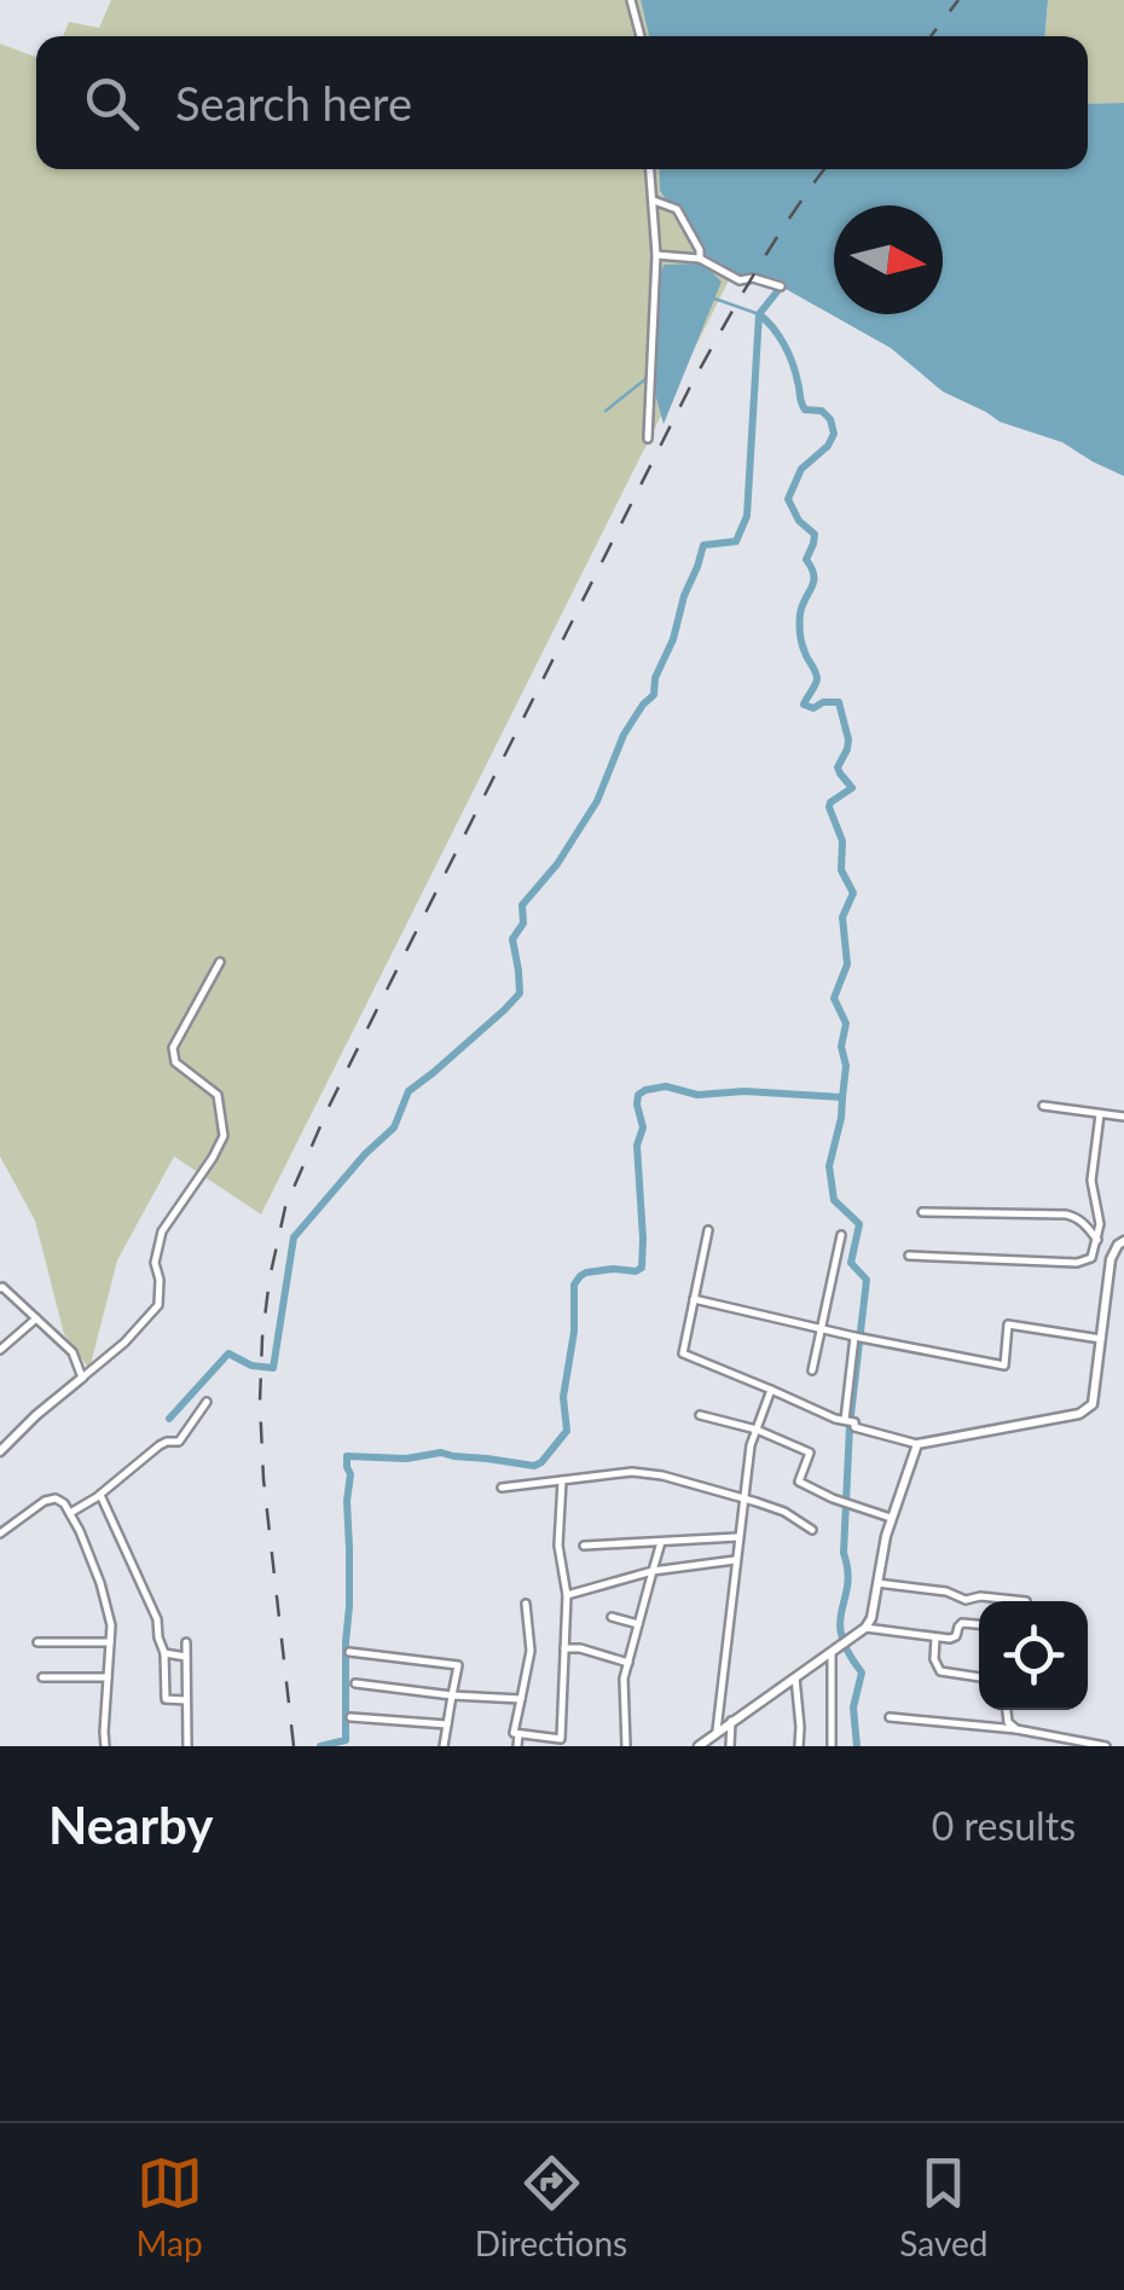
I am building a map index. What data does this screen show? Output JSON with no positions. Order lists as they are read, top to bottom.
{
  "north": "right",
  "page": {
    "search": "Search here",
    "heading": ["Nearby", "0 results"],
    "nav": ["Map", "Directions", "Saved"]
  }
}
